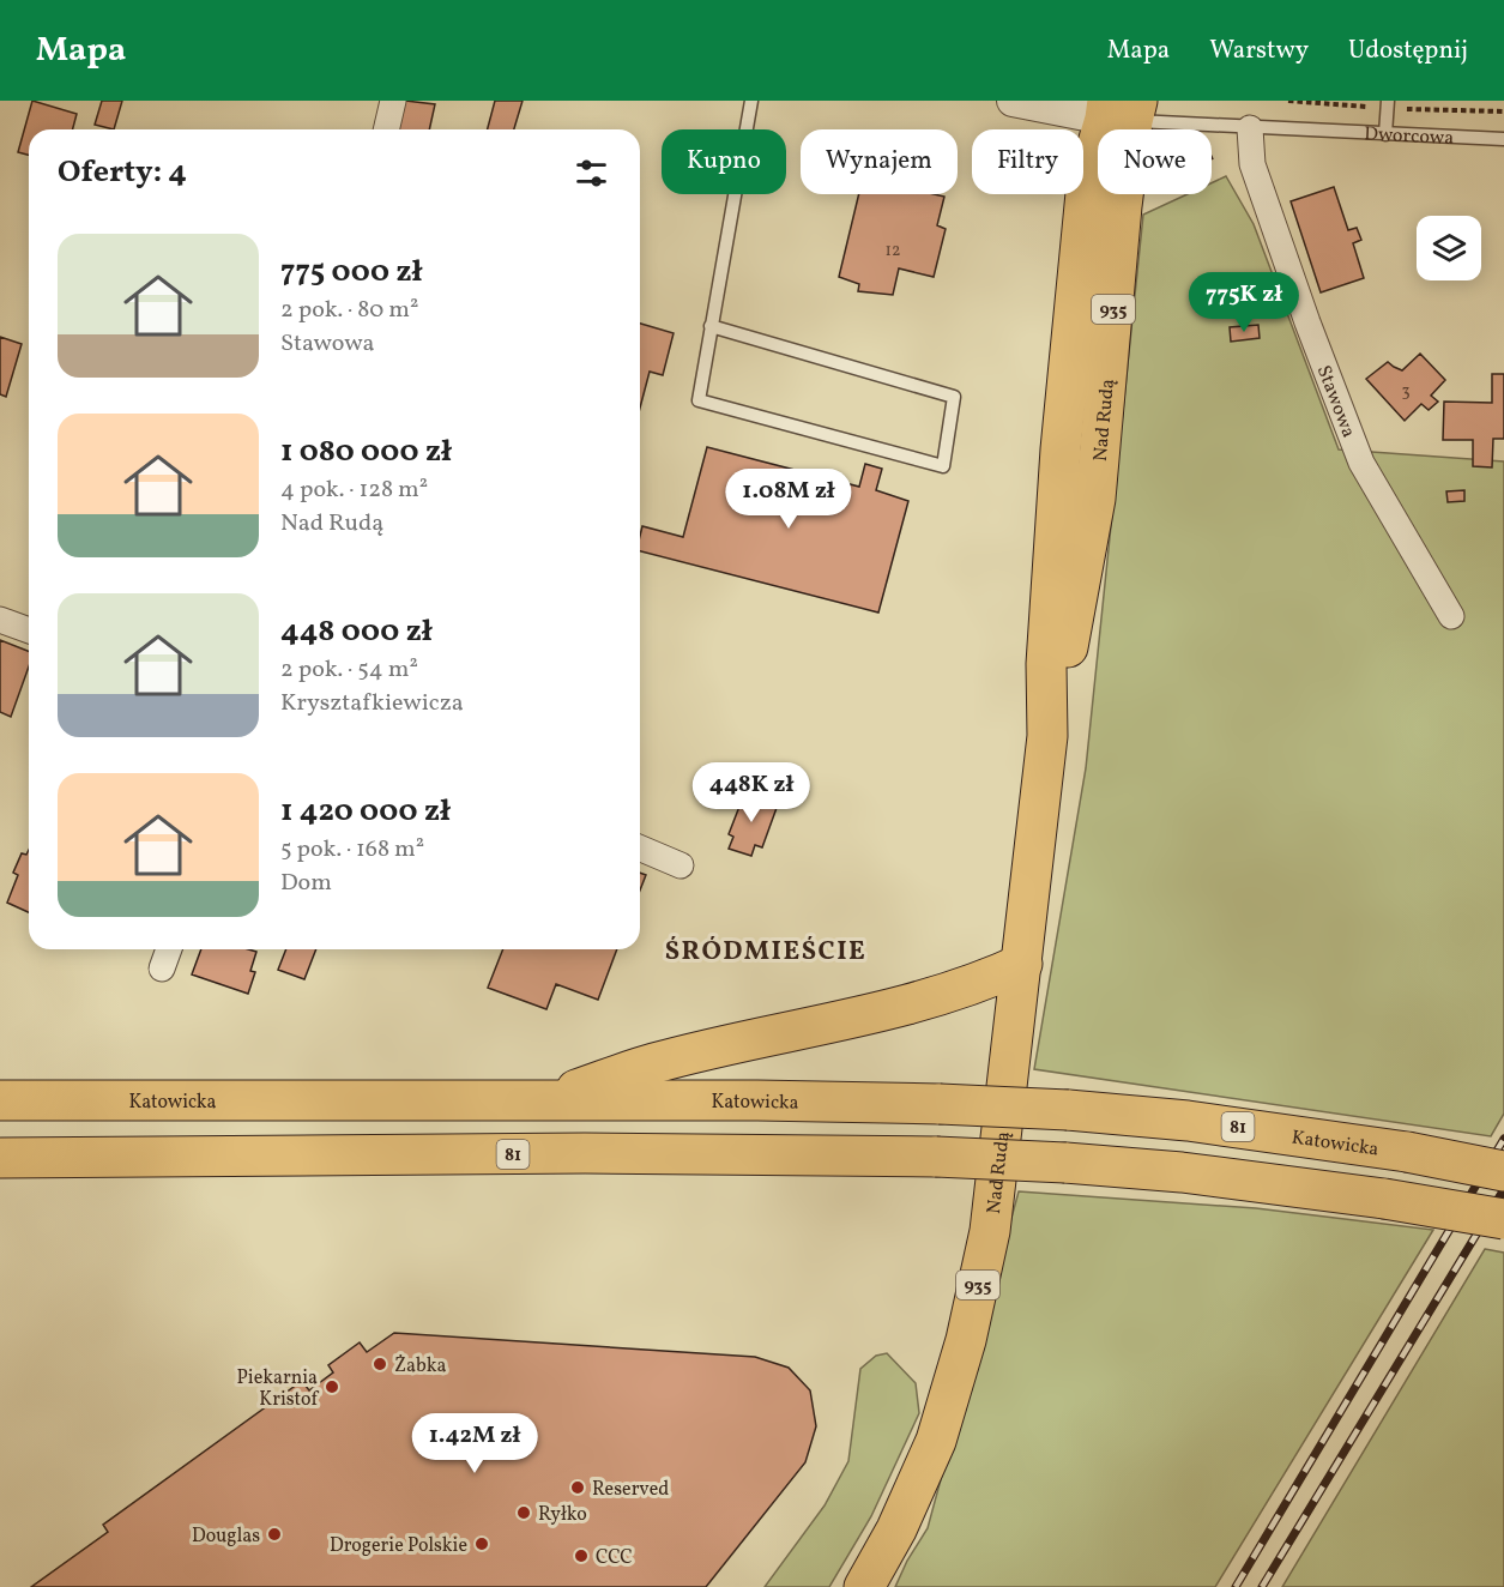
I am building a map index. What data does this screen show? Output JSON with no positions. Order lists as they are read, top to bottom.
{
  "streets": {
    "main road": [
      "935",
      "Nad Rudą",
      "Katowicka",
      "81"
    ],
    "street": ["Dworcowa", "Stawowa"]
  },
  "crossings": [
    ["Dworcowa", "Stawowa"],
    ["Dworcowa", "Nad Rudą"]
  ],
  "districts": ["ŚRÓDMIEŚCIE"],
  "places": [
    "Żabka",
    "Piekarnia Kristof",
    "Reserved",
    "Ryłko",
    "Douglas",
    "Drogerie Polskie",
    "CCC"
  ],
  "house_numbers": ["12", "3"],
  "page": {
    "header": "Mapa",
    "nav": ["Mapa", "Warstwy", "Udostępnij"],
    "chip": [
      "Kupno",
      "Wynajem",
      "Filtry",
      "Nowe"
    ],
    "heading": "Oferty: 4",
    "list": [
      {
        "name": "775 000 zł",
        "note": "2 pok. · 80 m² · Stawowa"
      },
      {
        "name": "1 080 000 zł",
        "note": "4 pok. · 128 m² · Nad Rudą"
      },
      {
        "name": "448 000 zł",
        "note": "2 pok. · 54 m² · Krysztafkiewicza"
      },
      {
        "name": "1 420 000 zł",
        "note": "5 pok. · 168 m² · Dom"
      }
    ],
    "price": [
      "775K zł",
      "1.08M zł",
      "448K zł",
      "1.42M zł"
    ]
  }
}
